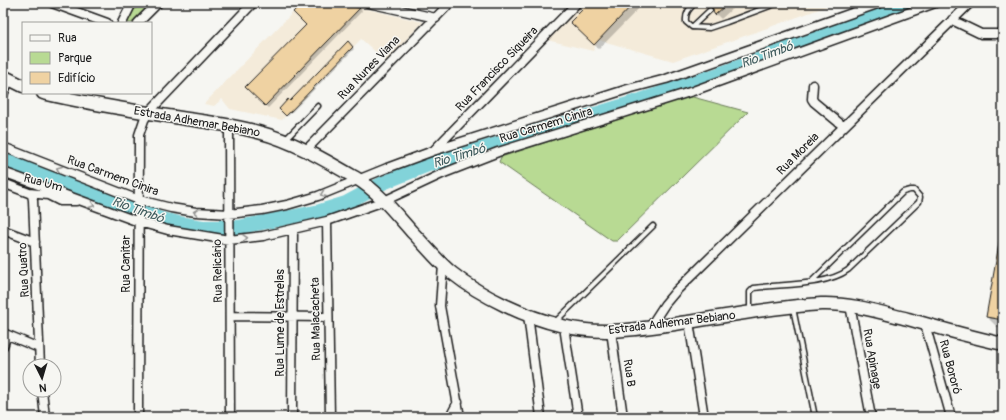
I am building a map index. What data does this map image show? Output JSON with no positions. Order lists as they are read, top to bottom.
{
  "streets": {
    "main road": ["Estrada Adhemar Bebiano"],
    "street": [
      "Rua Nunes Viana",
      "Rua Francisco Siqueira",
      "Rua Carmem Cinira",
      "Rua Moreia",
      "Rua Um",
      "Rua Canitar",
      "Rua Quatro",
      "Rua Relicário",
      "Rua Malacacheta",
      "Rua Lume de Estrelas",
      "Rua Apinage",
      "Rua Bororó",
      "Rua B"
    ]
  },
  "crossings": [
    ["Rua Nunes Viana", "Estrada Adhemar Bebiano"],
    ["Rua Francisco Siqueira", "Rua Carmem Cinira"],
    ["Estrada Adhemar Bebiano", "Rua Carmem Cinira"],
    ["Estrada Adhemar Bebiano", "Rua Moreia"],
    ["Estrada Adhemar Bebiano", "Rua Canitar"],
    ["Estrada Adhemar Bebiano", "Rua Relicário"],
    ["Estrada Adhemar Bebiano", "Rua Apinage"],
    ["Estrada Adhemar Bebiano", "Rua Bororó"],
    ["Estrada Adhemar Bebiano", "Rua B"],
    ["Rua Carmem Cinira", "Rua Um"],
    ["Rua Carmem Cinira", "Rua Canitar"],
    ["Rua Carmem Cinira", "Rua Relicário"],
    ["Rua Carmem Cinira", "Rua Malacacheta"],
    ["Rua Carmem Cinira", "Rua Lume de Estrelas"],
    ["Rua Um", "Rua Quatro"]
  ],
  "water": ["Rio Timbó"],
  "legend": ["Rua", "Parque", "Edifício"],
  "north": "bottom"
}
